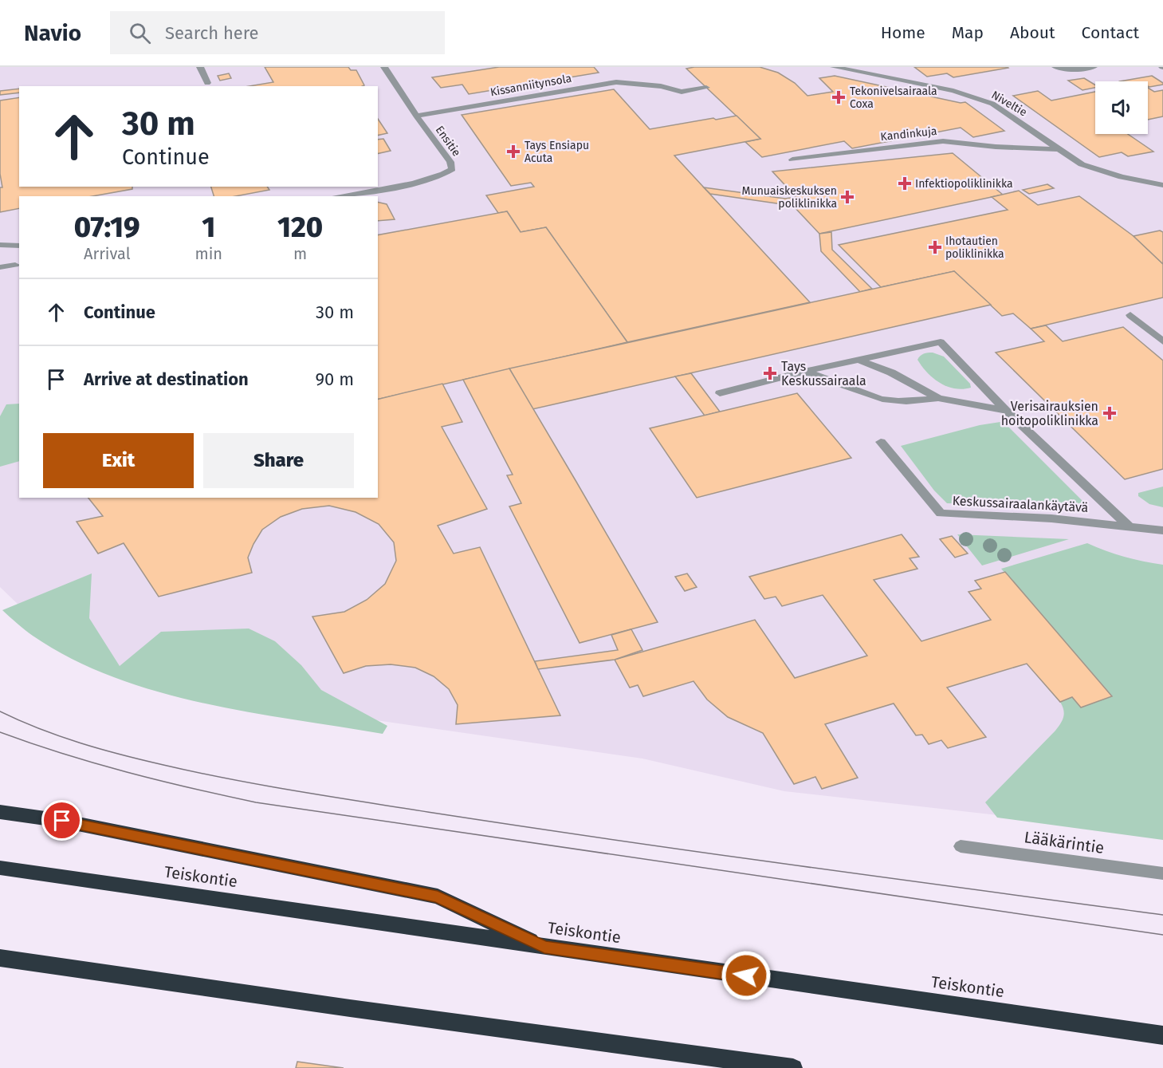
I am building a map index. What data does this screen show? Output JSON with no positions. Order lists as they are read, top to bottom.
{
  "streets": {
    "highway": ["Teiskontie"],
    "lane": [
      "Kissanniitynsola",
      "Niveltie",
      "Kandinkuja",
      "Ensitie",
      "Keskussairaalankäytävä",
      "Lääkärintie"
    ]
  },
  "crossings": [
    ["Kissanniitynsola", "Ensitie"],
    ["Niveltie", "Kandinkuja"]
  ],
  "places": {
    "health": [
      "Tekonivelsairaala Coxa",
      "Tays Ensiapu Acuta",
      "Infektiopoliklinikka",
      "Munuaiskeskuksen poliklinikka",
      "Ihotautien poliklinikka",
      "Tays Keskussairaala",
      "Verisairauksien hoitopoliklinikka"
    ]
  },
  "page": {
    "header": "Navio",
    "search": "Search here",
    "nav": [
      "Home",
      "Map",
      "About",
      "Contact"
    ],
    "turn": ["30 m", "Continue"],
    "eta": [
      "07:19",
      "Arrival",
      "1",
      "min",
      "120",
      "m"
    ],
    "list": [
      {
        "name": "Continue",
        "value": "30 m"
      },
      {
        "name": "Arrive at destination",
        "value": "90 m"
      }
    ],
    "buttons": ["Exit", "Share"]
  }
}
